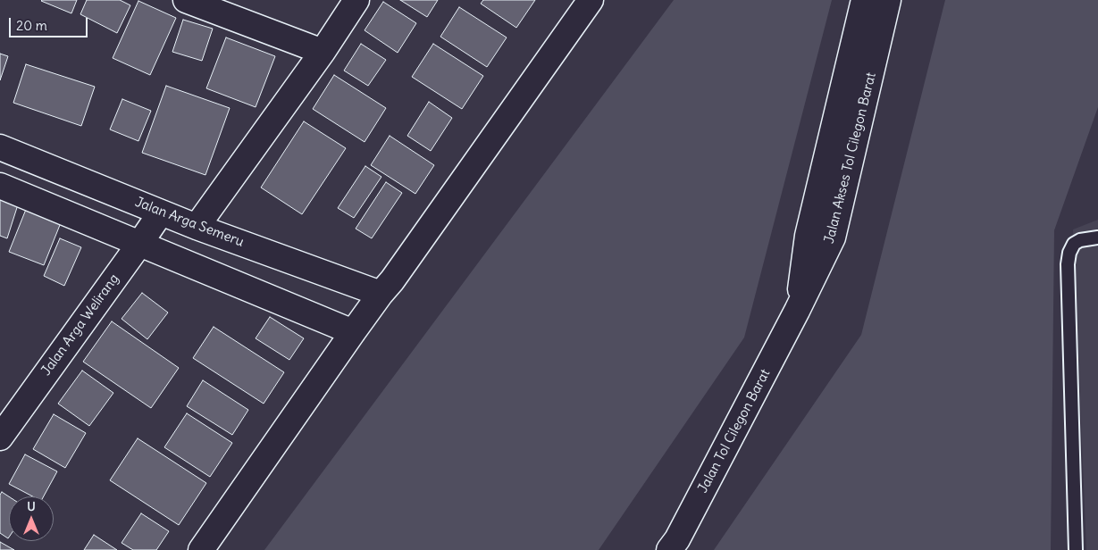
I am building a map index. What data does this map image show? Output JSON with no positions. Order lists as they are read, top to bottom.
{
  "streets": {
    "street": [
      "Jalan Akses Tol Cilegon Barat",
      "Jalan Arga Semeru",
      "Jalan Arga Welirang",
      "Jalan Tol Cilegon Barat"
    ]
  },
  "crossings": [
    ["Jalan Akses Tol Cilegon Barat", "Jalan Tol Cilegon Barat"],
    ["Jalan Arga Semeru", "Jalan Arga Welirang"]
  ],
  "scale_bar": "20 m",
  "north": "top"
}
